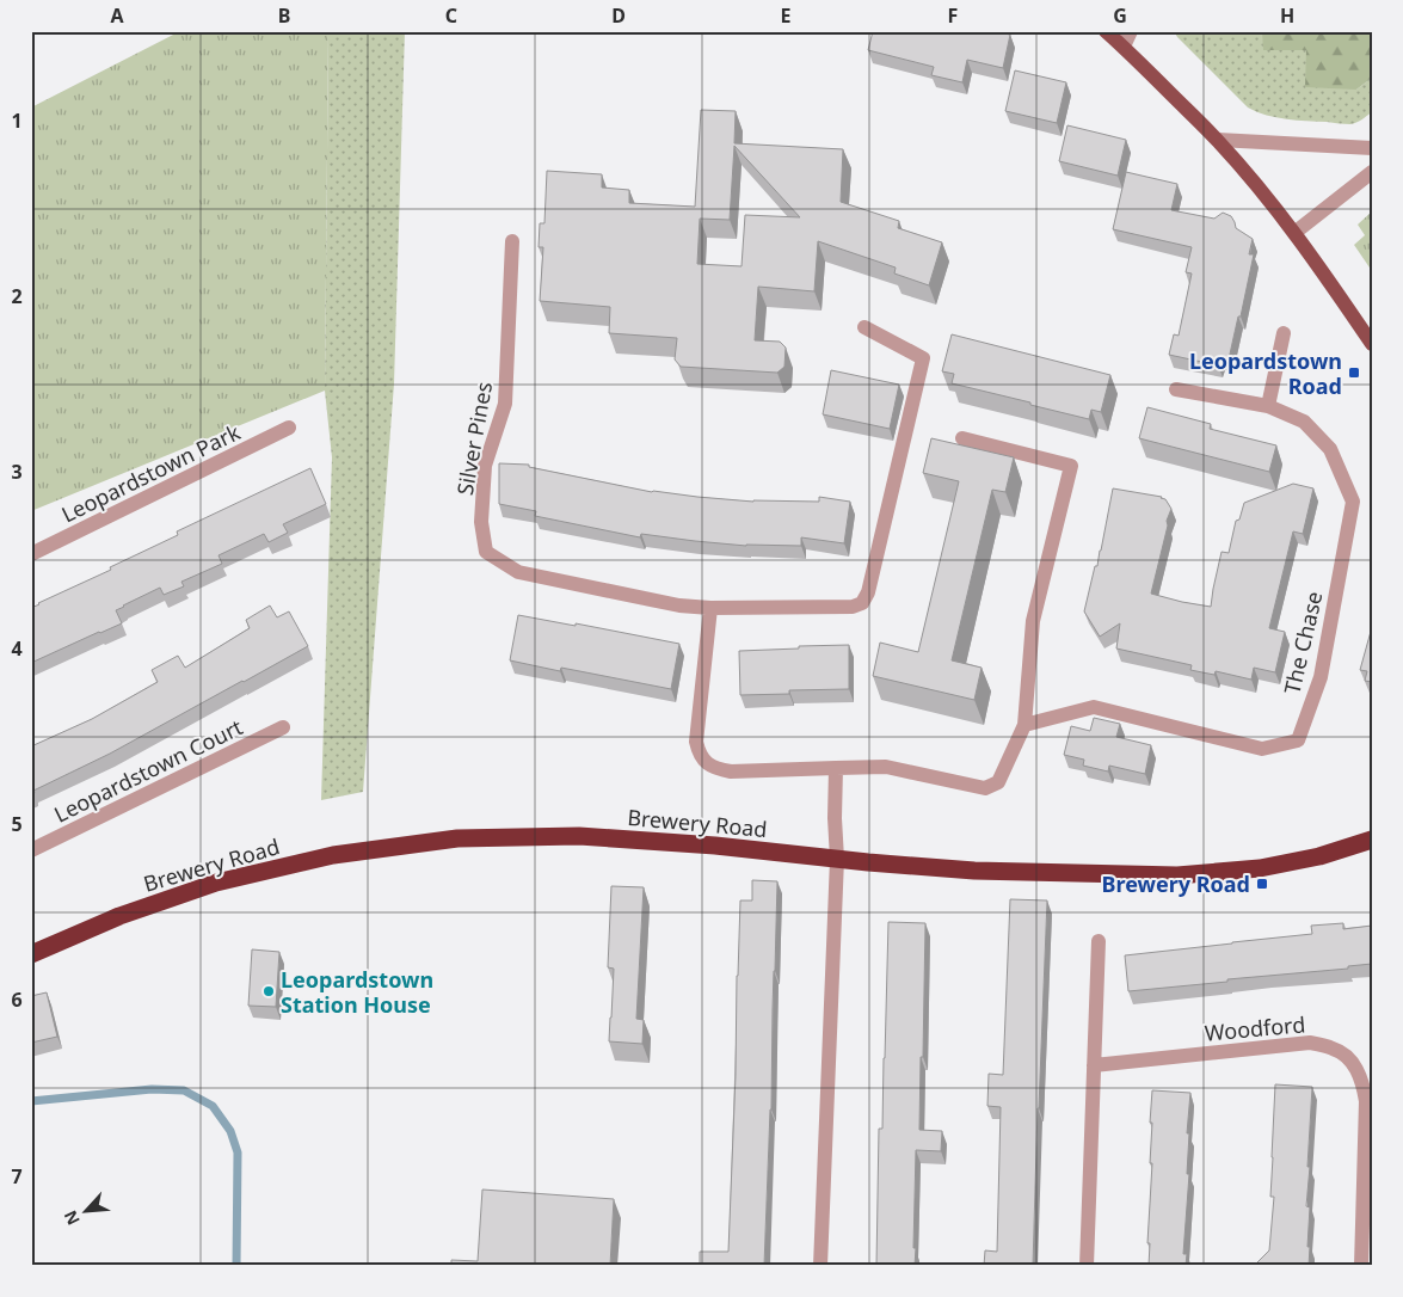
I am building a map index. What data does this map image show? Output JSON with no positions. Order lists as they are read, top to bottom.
{
  "streets": {
    "highway": ["Brewery Road"],
    "street": [
      "Silver Pines",
      "Leopardstown Park",
      "The Chase",
      "Leopardstown Court",
      "Woodford"
    ]
  },
  "places": {
    "transit": ["Leopardstown Road", "Brewery Road"],
    "other": ["Leopardstown Station House"]
  },
  "north": "bottom left",
  "grid": {
    "columns": [
      "A",
      "B",
      "C",
      "D",
      "E",
      "F",
      "G",
      "H"
    ],
    "rows": [
      "1",
      "2",
      "3",
      "4",
      "5",
      "6",
      "7"
    ]
  }
}
